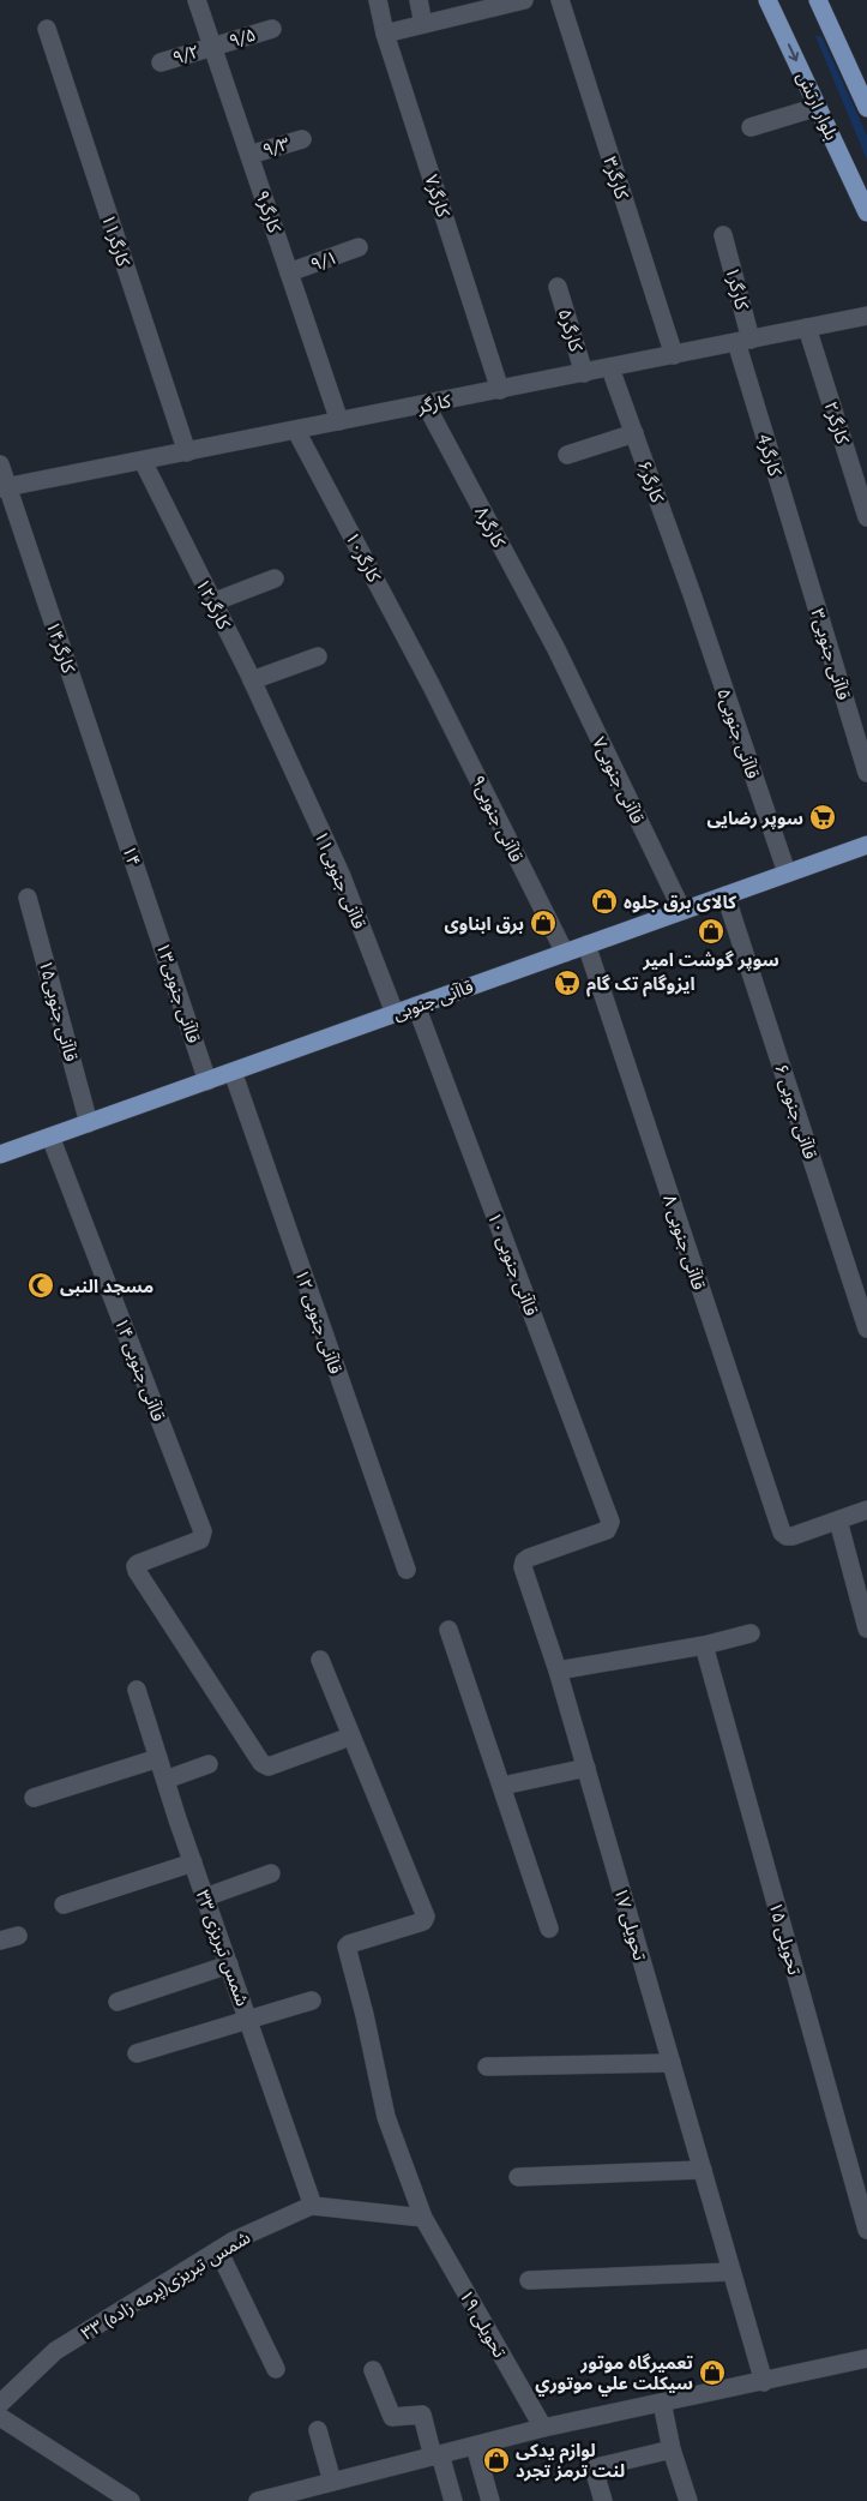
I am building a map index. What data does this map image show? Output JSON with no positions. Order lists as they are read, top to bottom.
{
  "streets": {
    "main road": ["بلوار ارتش", "قاآنی جنوبی"],
    "street": [
      "۹/۵",
      "۹/۲",
      "۹/۳",
      "کارگر۳",
      "کارگر۷",
      "کارگر۹",
      "کارگر۱۱",
      "۹/۱",
      "کارگر۱",
      "کارگر۵",
      "کارگر",
      "کارگر۲",
      "4کارگر",
      "کارگر۶",
      "کارگر۸",
      "کارگر۱۰",
      "کارگر۱۲",
      "کارگر۱۴",
      "قاآنی جنوبی۳",
      "قاآنی جنوبی۵",
      "قاآنی جنوبی۷",
      "قاآنی جنوبی۹",
      "۱۴",
      "قاآنی جنوبی۱۱",
      "قاآنی جنوبی۱۳",
      "قاآنی جنوبی۱۵",
      "قاآنی جنوبی ۶",
      "قاآنی جنوبی ۸",
      "قاآنی جنوبی ۱۰",
      "قاآنی جنوبی ۱۲",
      "قاآنی جنوبی ۱۴",
      "تحویلی ۱۷",
      "تحویلی ۱۵",
      "شمس تبریزی ۳۳",
      "۳۳ شمس تبریزی(پرمه زاده)",
      "تحویلی ۱۹"
    ]
  },
  "crossings": [
    ["۹/۵", "۹/۲"],
    ["۹/۵", "کارگر۹"],
    ["۹/۲", "کارگر۹"],
    ["۹/۳", "کارگر۹"],
    ["کارگر۳", "کارگر"],
    ["کارگر۷", "کارگر"],
    ["کارگر۹", "۹/۱"],
    ["کارگر۹", "کارگر"],
    ["کارگر۱۱", "کارگر"],
    ["کارگر۱", "کارگر"],
    ["کارگر۱", "4کارگر"],
    ["کارگر۵", "کارگر"],
    ["کارگر", "کارگر۲"],
    ["کارگر", "4کارگر"],
    ["کارگر", "کارگر۶"],
    ["کارگر", "کارگر۸"],
    ["کارگر", "کارگر۱۰"],
    ["کارگر", "کارگر۱۲"],
    ["کارگر", "کارگر۱۴"],
    ["4کارگر", "قاآنی جنوبی۳"],
    ["کارگر۶", "قاآنی جنوبی۵"],
    ["کارگر۸", "قاآنی جنوبی۷"],
    ["کارگر۱۰", "قاآنی جنوبی۹"],
    ["کارگر۱۲", "قاآنی جنوبی۱۱"],
    ["کارگر۱۴", "۱۴"],
    ["قاآنی جنوبی۵", "قاآنی جنوبی"],
    ["قاآنی جنوبی۷", "قاآنی جنوبی"],
    ["قاآنی جنوبی۹", "قاآنی جنوبی"],
    ["۱۴", "قاآنی جنوبی۱۳"],
    ["قاآنی جنوبی۱۱", "قاآنی جنوبی"],
    ["قاآنی جنوبی۱۳", "قاآنی جنوبی"],
    ["قاآنی جنوبی", "قاآنی جنوبی۱۵"],
    ["قاآنی جنوبی", "قاآنی جنوبی ۶"],
    ["قاآنی جنوبی", "قاآنی جنوبی ۸"],
    ["قاآنی جنوبی", "قاآنی جنوبی ۱۰"],
    ["قاآنی جنوبی", "قاآنی جنوبی ۱۲"],
    ["قاآنی جنوبی", "قاآنی جنوبی ۱۴"],
    ["قاآنی جنوبی ۱۰", "تحویلی ۱۷"],
    ["شمس تبریزی ۳۳", "۳۳ شمس تبریزی(پرمه زاده)"],
    ["۳۳ شمس تبریزی(پرمه زاده)", "تحویلی ۱۹"]
  ],
  "places": {
    "supermarket": ["سوپر رضایی", "ایزوگام تک گام"],
    "shop": [
      "کالای برق جلوه",
      "برق ابناوی",
      "سوپر گوشت امیر",
      "تعميرگاه موتور سيكلت علي موتوري",
      "لوازم یدکی لنت ترمز تجرد"
    ],
    "mosque": ["مسجد النبی"]
  }
}
